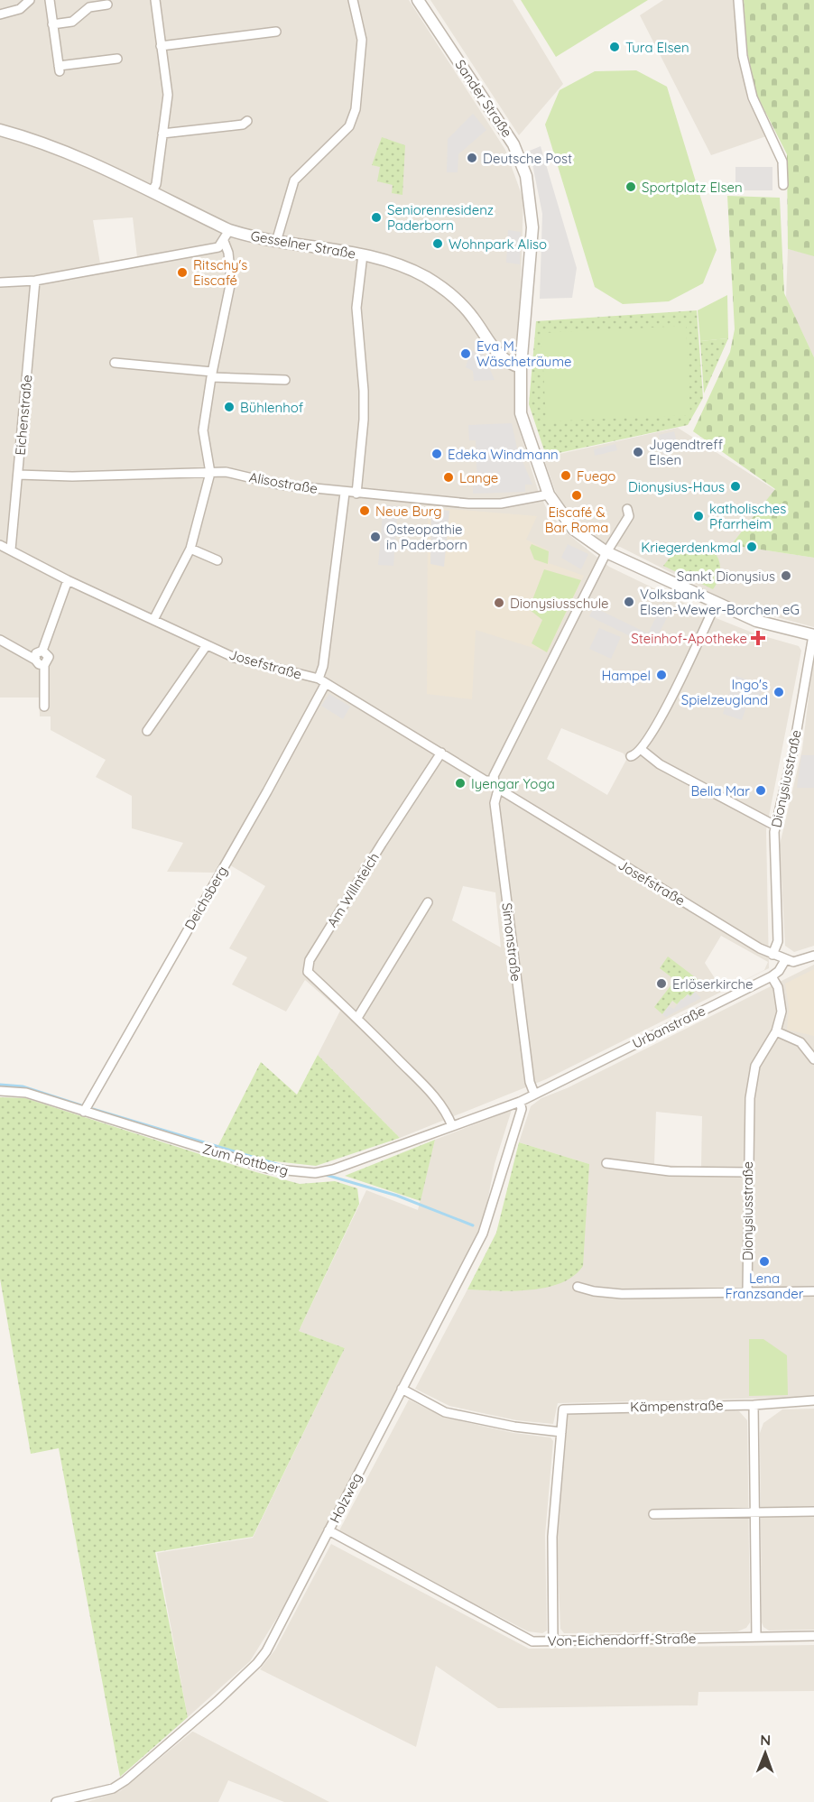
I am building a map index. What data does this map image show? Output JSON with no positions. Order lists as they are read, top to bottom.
{
  "streets": {
    "street": [
      "Sander Straße",
      "Gesselner Straße",
      "Eichenstraße",
      "Alisostraße",
      "Josefstraße",
      "Dionysiusstraße",
      "Am Willnteich",
      "Deichsberg",
      "Simonstraße",
      "Urbanstraße",
      "Zum Rottberg",
      "Kämpenstraße",
      "Holzweg",
      "Von-Eichendorff-Straße"
    ]
  },
  "crossings": [
    ["Sander Straße", "Gesselner Straße"],
    ["Sander Straße", "Alisostraße"],
    ["Sander Straße", "Dionysiusstraße"],
    ["Sander Straße", "Simonstraße"],
    ["Eichenstraße", "Alisostraße"],
    ["Eichenstraße", "Josefstraße"],
    ["Alisostraße", "Deichsberg"],
    ["Josefstraße", "Dionysiusstraße"],
    ["Josefstraße", "Am Willnteich"],
    ["Josefstraße", "Deichsberg"],
    ["Josefstraße", "Simonstraße"],
    ["Josefstraße", "Urbanstraße"],
    ["Dionysiusstraße", "Urbanstraße"],
    ["Am Willnteich", "Zum Rottberg"],
    ["Deichsberg", "Zum Rottberg"],
    ["Simonstraße", "Urbanstraße"],
    ["Urbanstraße", "Zum Rottberg"],
    ["Urbanstraße", "Holzweg"],
    ["Zum Rottberg", "Holzweg"],
    ["Holzweg", "Von-Eichendorff-Straße"]
  ],
  "places": {
    "other": [
      "Tura Elsen",
      "Deutsche Post",
      "Sportplatz Elsen",
      "Seniorenresidenz Paderborn",
      "Wohnpark Aliso",
      "Ritschy's Eiscafé",
      "Eva M. Wäscheträume",
      "Bühlenhof",
      "Jugendtreff Elsen",
      "Edeka Windmann",
      "Fuego",
      "Lange",
      "Dionysius-Haus",
      "Eiscafé & Bar Roma",
      "Neue Burg",
      "katholisches Pfarrheim",
      "Osteopathie in Paderborn",
      "Kriegerdenkmal",
      "Sankt Dionysius",
      "Volksbank Elsen-Wewer-Borchen eG",
      "Dionysiusschule",
      "Hampel",
      "Ingo's Spielzeugland",
      "Iyengar Yoga",
      "Bella Mar",
      "Erlöserkirche",
      "Lena Franzsander"
    ],
    "health": ["Steinhof-Apotheke"]
  },
  "north": "top"
}
